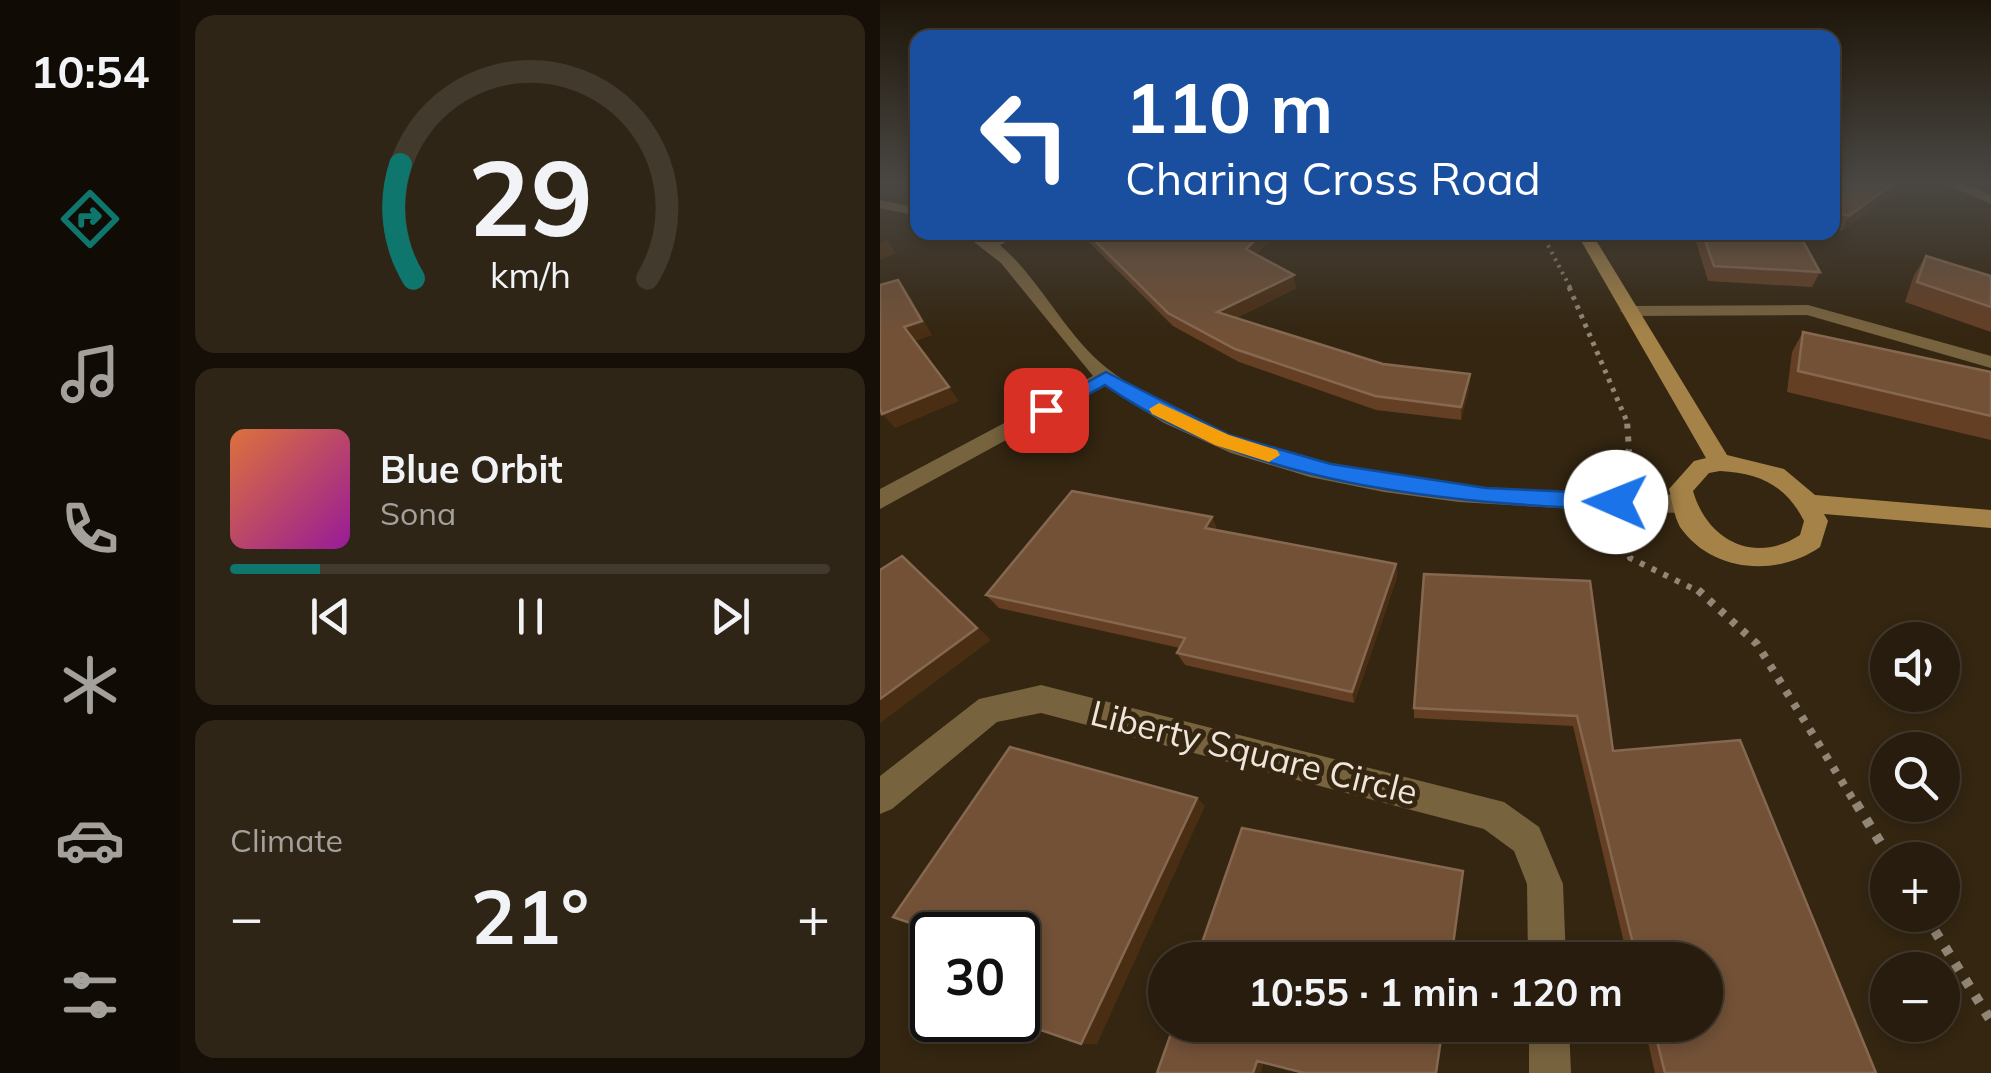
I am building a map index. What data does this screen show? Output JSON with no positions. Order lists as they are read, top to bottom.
{
  "streets": {
    "street": ["Liberty Square Circle"]
  },
  "page": {
    "tabs": "10:54",
    "turn": ["110 m", "Charing Cross Road"],
    "song": ["Blue Orbit", "Sona"],
    "map_buttons": ["+", "−"],
    "tile": "Climate",
    "heat": ["−", "21°", "+"],
    "limit": "30",
    "trip": "10:55 · 1 min · 120 m",
    "gauge": ["29", "km/h"]
  }
}
